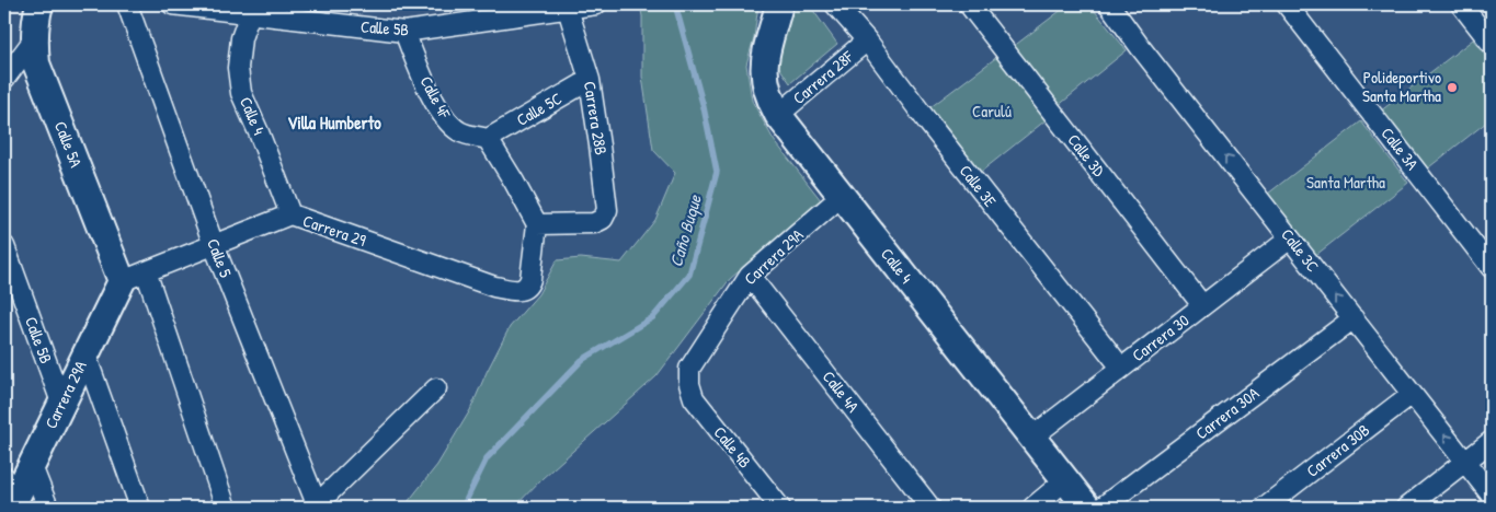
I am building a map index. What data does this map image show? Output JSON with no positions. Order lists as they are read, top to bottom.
{
  "streets": {
    "street": [
      "Calle 5B",
      "Carrera 28F",
      "Calle 4F",
      "Calle 5C",
      "Calle 4",
      "Carrera 28B",
      "Calle 5A",
      "Calle 3A",
      "Calle 3D",
      "Calle 3E",
      "Carrera 29",
      "Calle 3C",
      "Carrera 29A",
      "Calle 5",
      "Carrera 30",
      "Calle 4A",
      "Carrera 30A",
      "Calle 4B",
      "Carrera 30B"
    ]
  },
  "crossings": [
    ["Calle 5B", "Calle 4F"],
    ["Calle 5B", "Calle 4"],
    ["Calle 5B", "Carrera 28B"],
    ["Calle 5B", "Carrera 29A"],
    ["Carrera 28F", "Calle 4"],
    ["Carrera 28F", "Calle 3E"],
    ["Calle 4F", "Calle 5C"],
    ["Calle 5C", "Carrera 28B"],
    ["Calle 4", "Carrera 29"],
    ["Calle 4", "Carrera 29A"],
    ["Calle 4", "Carrera 30"],
    ["Carrera 28B", "Carrera 29"],
    ["Calle 5A", "Carrera 29"],
    ["Calle 5A", "Carrera 29A"],
    ["Calle 3D", "Carrera 30"],
    ["Calle 3E", "Carrera 30"],
    ["Carrera 29", "Carrera 29A"],
    ["Carrera 29", "Calle 5"],
    ["Calle 3C", "Carrera 30"],
    ["Calle 3C", "Carrera 30A"],
    ["Calle 3C", "Carrera 30B"],
    ["Carrera 29A", "Calle 4A"],
    ["Carrera 29A", "Calle 4B"]
  ],
  "one_way": ["Calle 3C"],
  "districts": ["Villa Humberto"],
  "water": ["Caño Buque"],
  "parks": ["Carulú", "Santa Martha"],
  "places": ["Polideportivo Santa Martha"]
}
